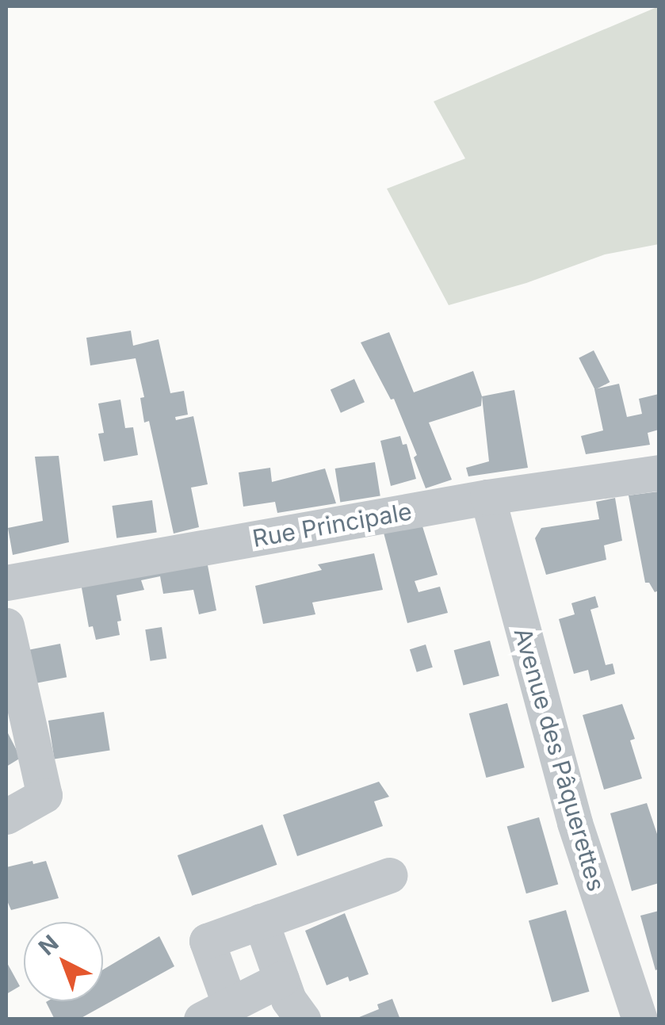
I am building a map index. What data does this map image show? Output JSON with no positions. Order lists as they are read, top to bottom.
{
  "streets": {
    "street": ["Rue Principale", "Avenue des Pâquerettes"]
  },
  "crossings": [
    ["Rue Principale", "Avenue des Pâquerettes"]
  ],
  "north": "top left"
}
